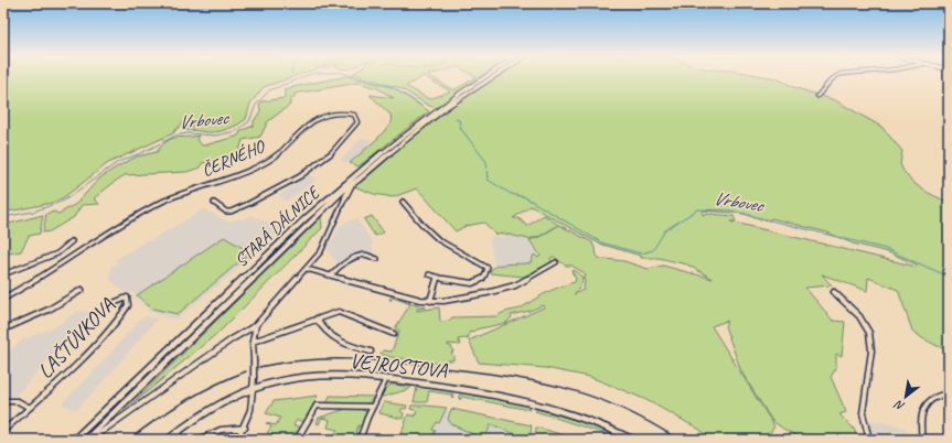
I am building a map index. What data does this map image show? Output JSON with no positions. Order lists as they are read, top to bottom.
{
  "streets": {
    "main road": ["STARÁ DÁLNICE", "VEJROSTOVA"],
    "street": ["ČERNÉHO", "LAŠTŮVKOVA"]
  },
  "water": ["Vrbovec"],
  "north": "bottom left"
}
